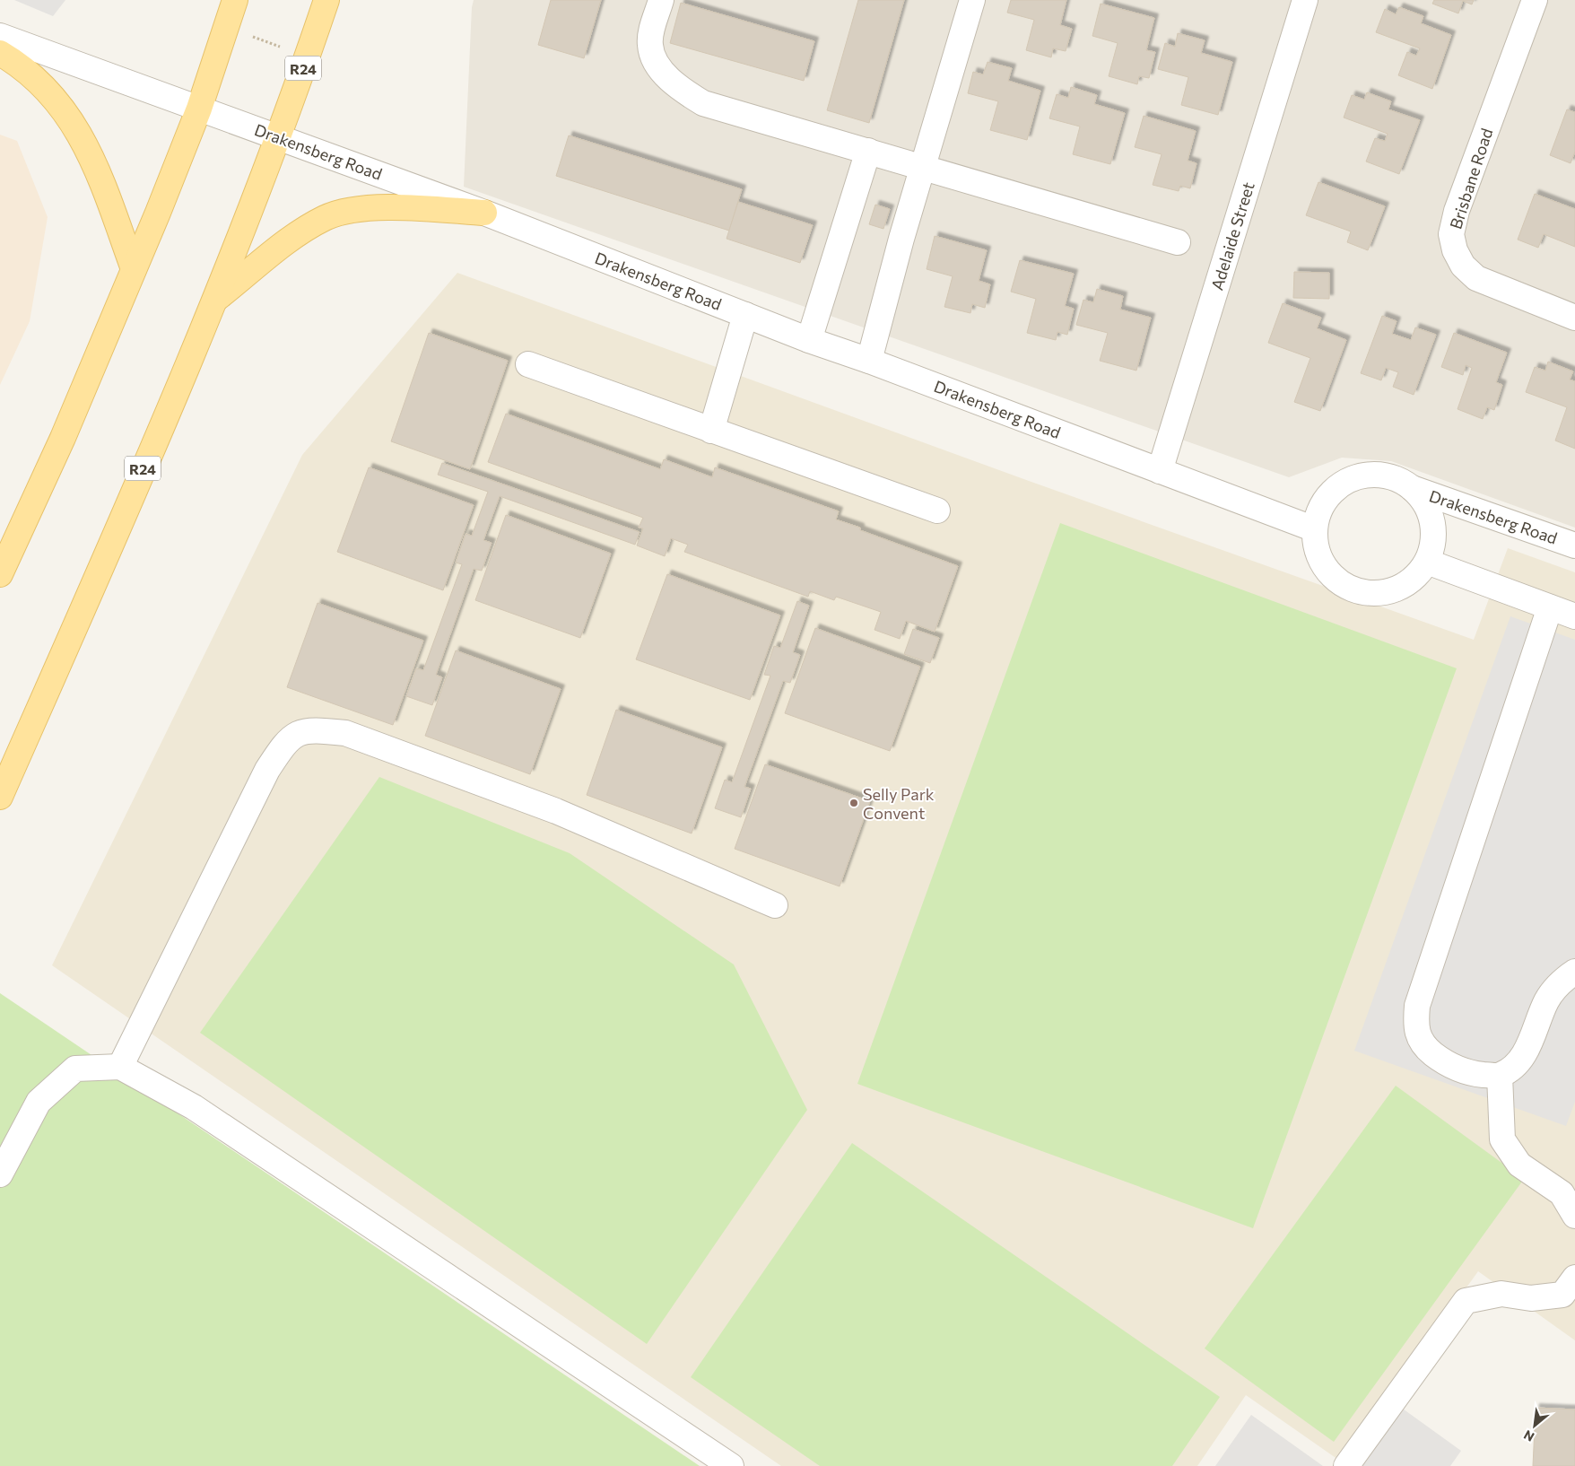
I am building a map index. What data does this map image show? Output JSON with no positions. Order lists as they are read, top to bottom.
{
  "streets": {
    "main road": ["R24"],
    "street": ["Drakensberg Road", "Brisbane Road", "Adelaide Street"]
  },
  "crossings": [
    ["R24", "Drakensberg Road"],
    ["Drakensberg Road", "Adelaide Street"]
  ],
  "places": ["Selly Park Convent"],
  "north": "bottom left"
}
